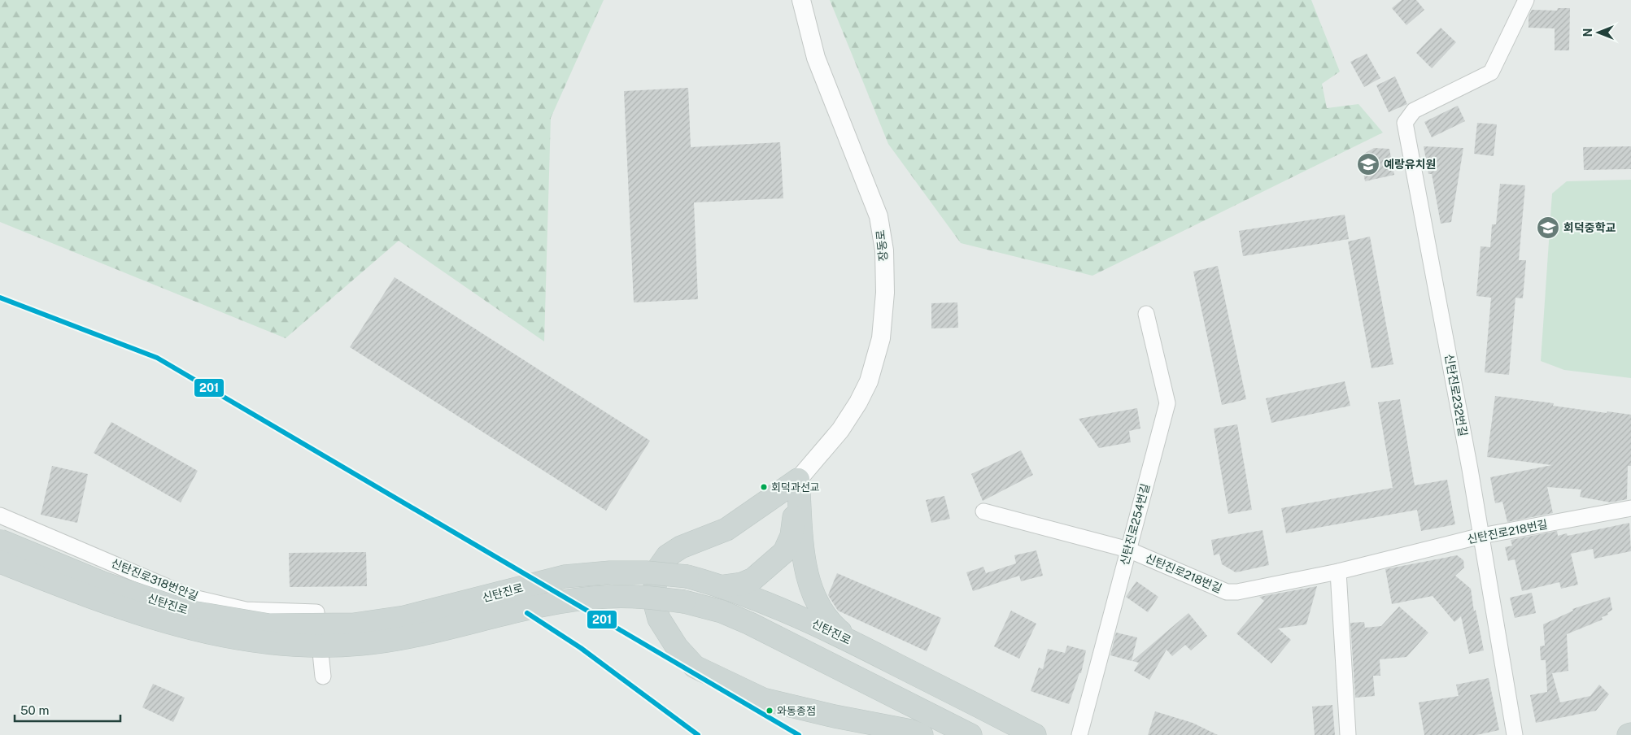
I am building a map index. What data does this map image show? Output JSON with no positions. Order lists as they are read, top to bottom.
{
  "streets": {
    "main road": ["신탄진로"],
    "street": [
      "장동로",
      "신탄진로232번길",
      "신탄진로254번길",
      "신탄진로218번길",
      "신탄진로318번안길"
    ]
  },
  "crossings": [
    ["신탄진로232번길", "신탄진로218번길"],
    ["신탄진로254번길", "신탄진로218번길"]
  ],
  "places": {
    "school or university": ["예랑유치원", "회덕중학교"],
    "other": ["회덕과선교", "와동종점"]
  },
  "lines": ["transit line 201"],
  "scale_bar": "50 m",
  "north": "left"
}
